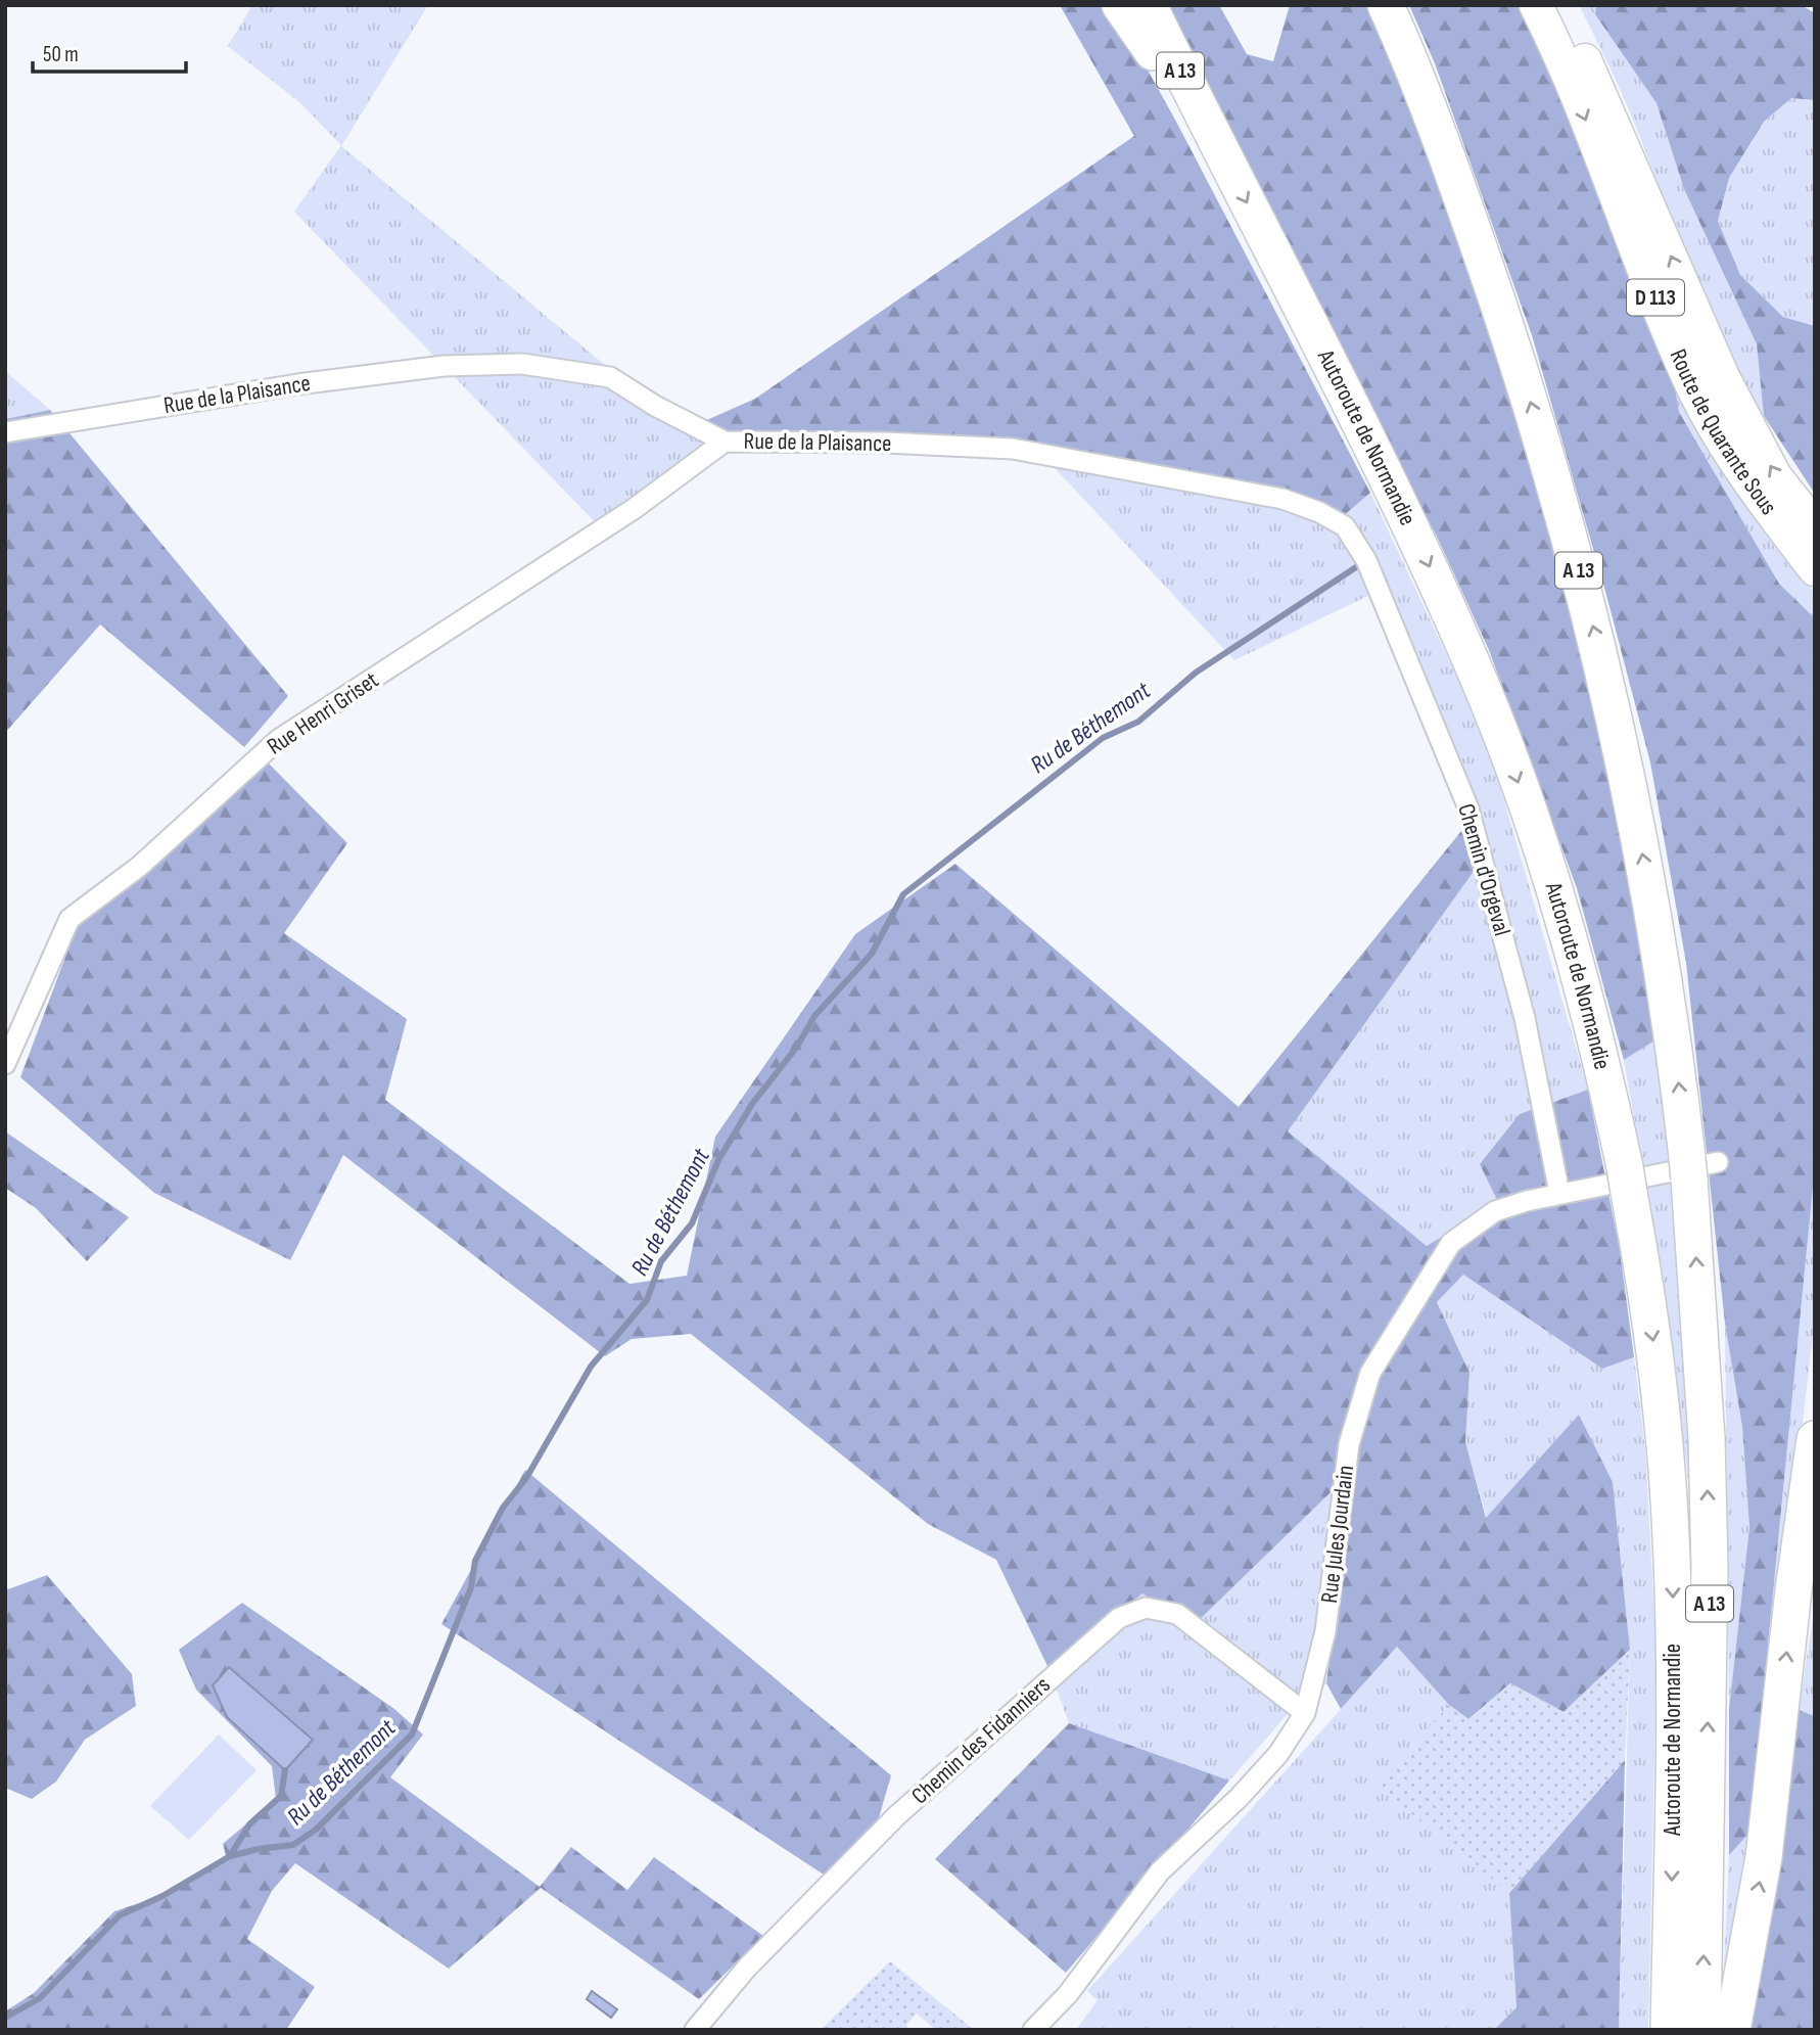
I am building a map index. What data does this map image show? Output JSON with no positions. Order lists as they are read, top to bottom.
{
  "streets": {
    "highway": ["A 13", "Autoroute de Normandie"],
    "main road": ["D 113", "Route de Quarante Sous"],
    "street": [
      "Rue de la Plaisance",
      "Rue Henri Griset",
      "Chemin d'Orgeval",
      "Rue Jules Jourdain",
      "Chemin des Fidanniers"
    ]
  },
  "crossings": [
    ["Rue de la Plaisance", "Rue Henri Griset"],
    ["Rue de la Plaisance", "Chemin d'Orgeval"],
    ["Autoroute de Normandie", "Rue Jules Jourdain"],
    ["Chemin d'Orgeval", "Rue Jules Jourdain"],
    ["Rue Jules Jourdain", "Chemin des Fidanniers"]
  ],
  "water": ["Ru de Béthemont"],
  "scale_bar": "50 m"
}
